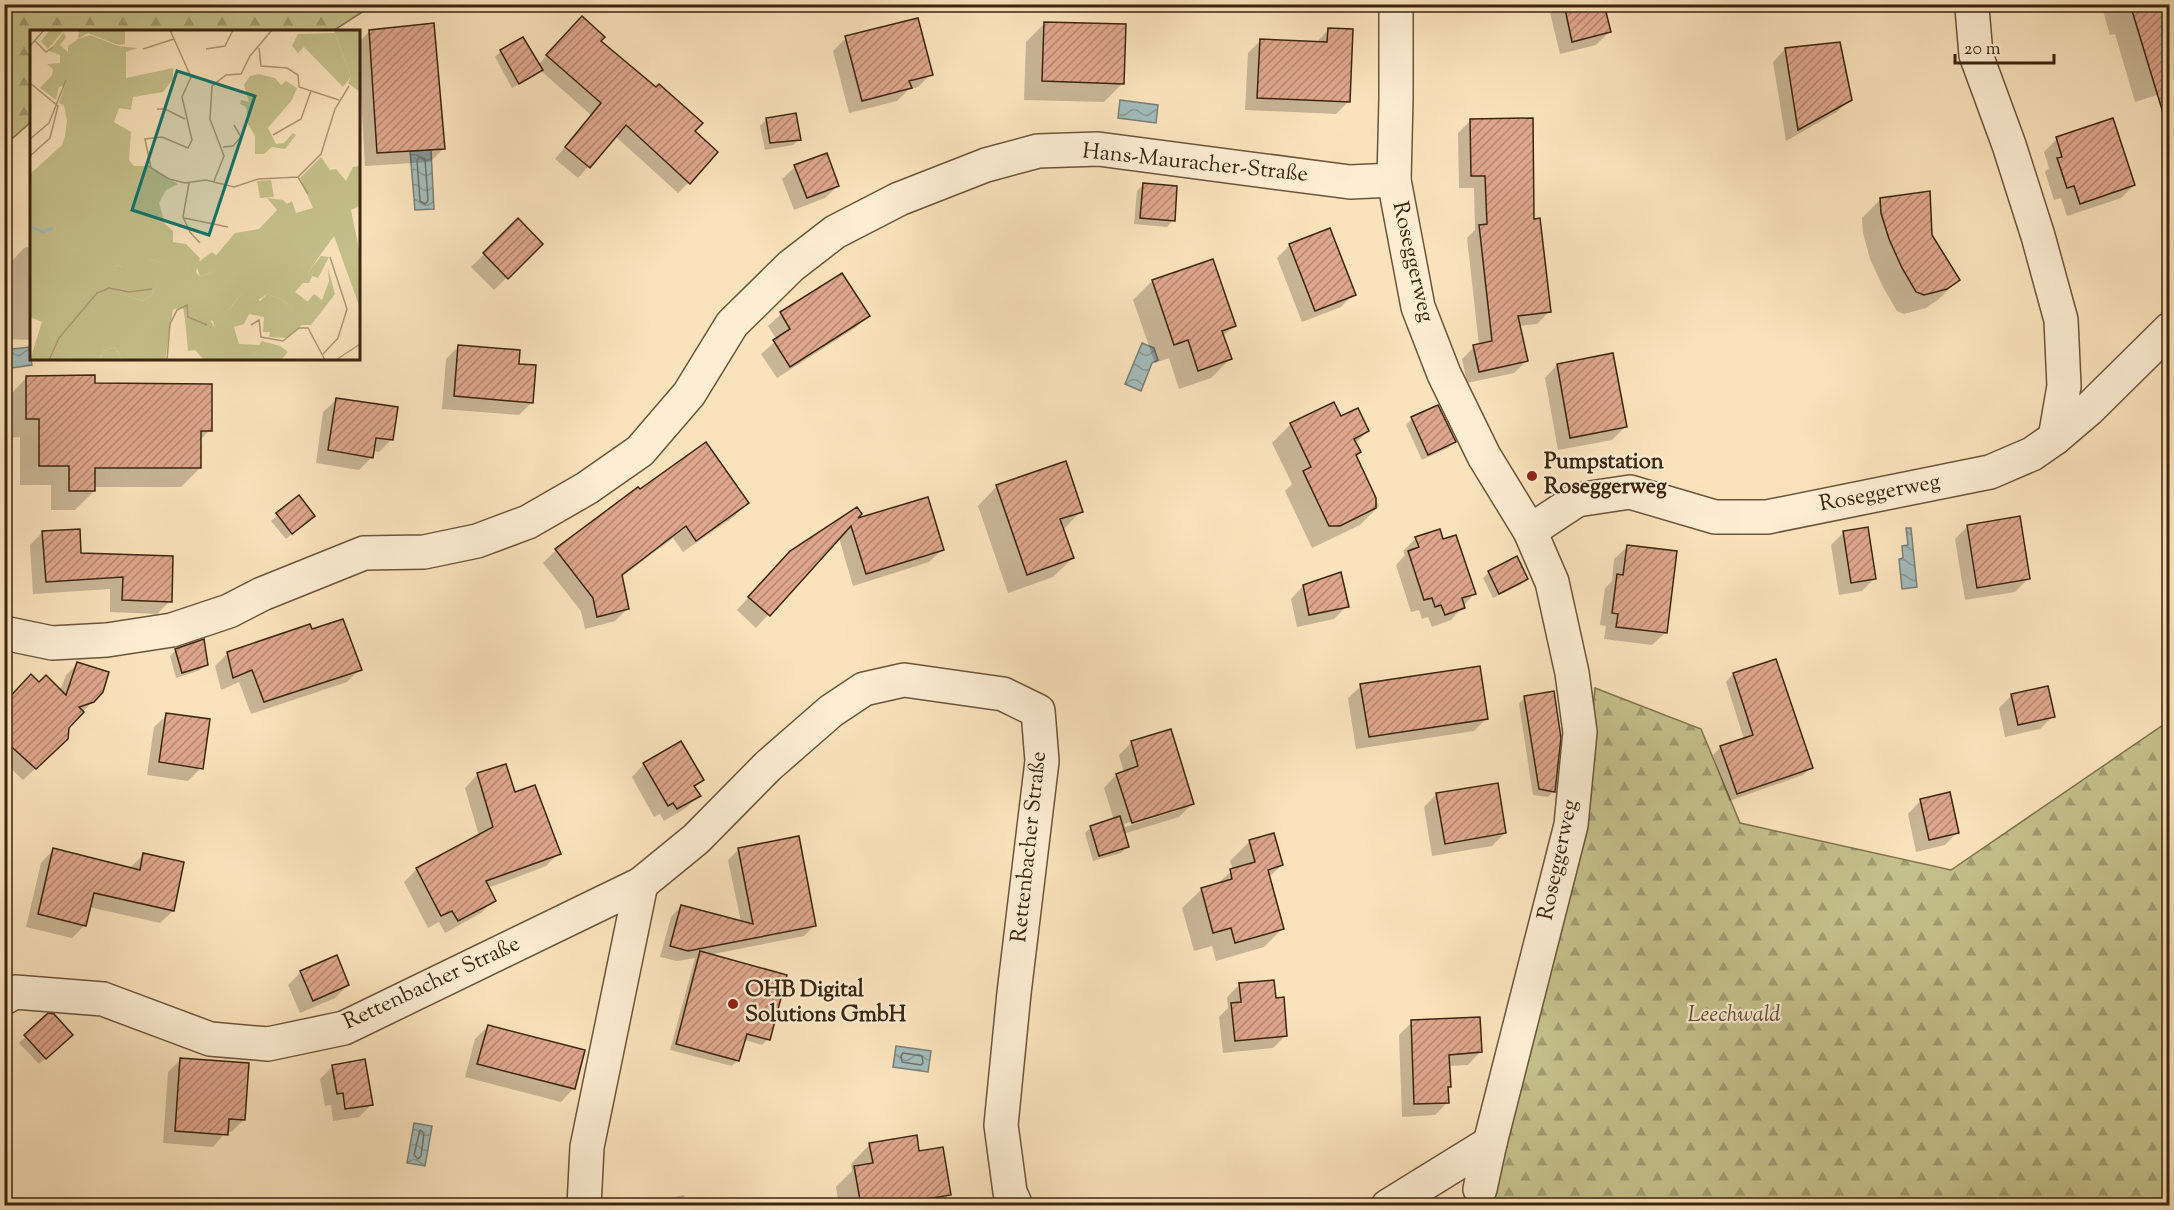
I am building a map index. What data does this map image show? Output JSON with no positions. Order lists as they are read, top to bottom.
{
  "streets": {
    "street": ["Hans-Mauracher-Straße", "Roseggerweg", "Rettenbacher Straße"]
  },
  "crossings": [
    ["Hans-Mauracher-Straße", "Roseggerweg"]
  ],
  "parks": ["Leechwald"],
  "places": ["Pumpstation Roseggerweg", "OHB Digital Solutions GmbH"],
  "scale_bar": "20 m"
}
